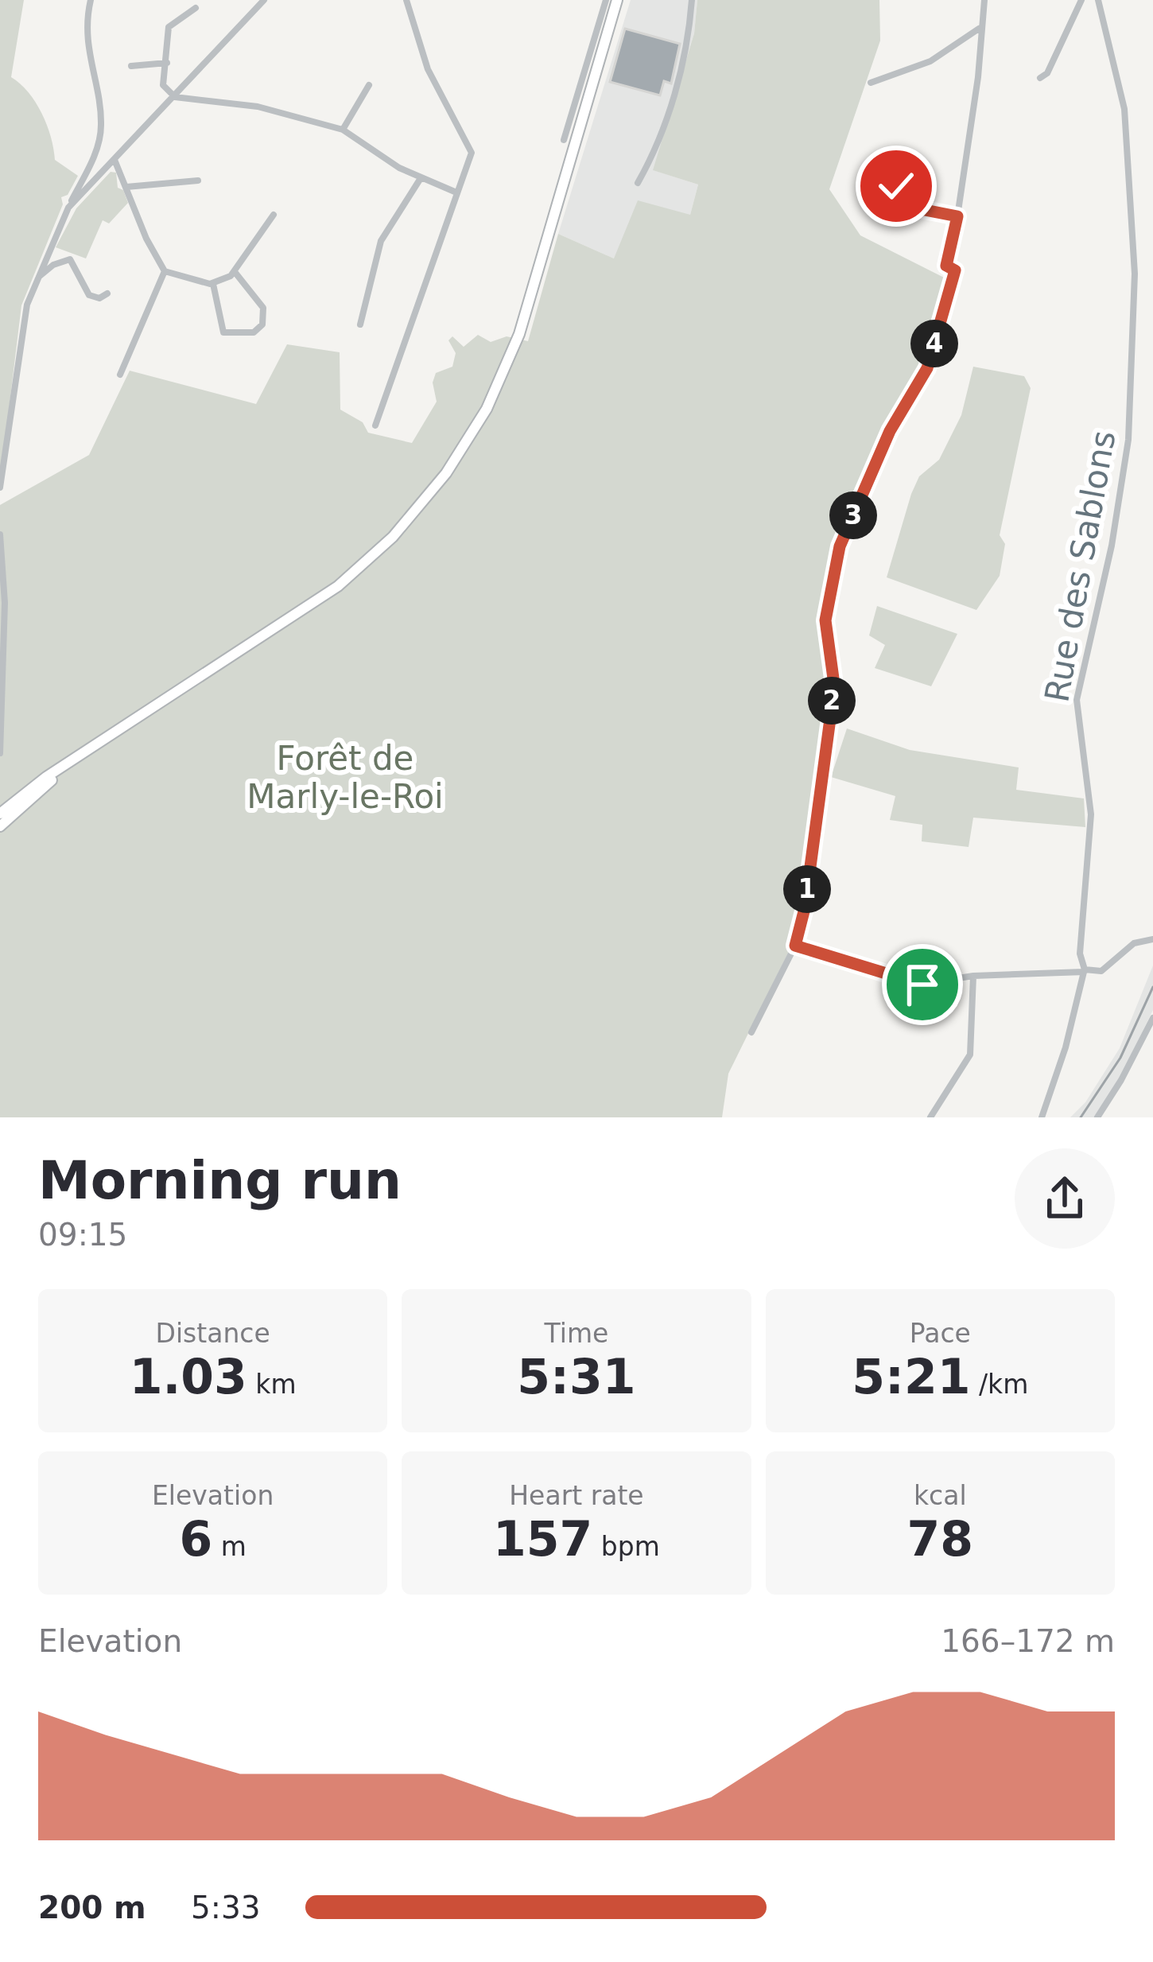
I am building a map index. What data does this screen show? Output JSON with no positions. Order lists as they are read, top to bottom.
{
  "streets": {
    "street": ["Rue des Sablons"]
  },
  "parks": ["Forêt de Marly-le-Roi"],
  "page": {
    "pins": [
      "4",
      "3",
      "2",
      "1"
    ],
    "heading": ["Morning run", "09:15"],
    "stats": [
      ["Distance", "1.03 km"],
      ["Time", "5:31"],
      ["Pace", "5:21 /km"],
      ["Elevation", "6 m"],
      ["Heart rate", "157 bpm"],
      ["kcal", "78"]
    ],
    "chart": ["Elevation", "166–172 m"],
    "list": [
      {
        "name": "200 m",
        "note": "5:33"
      }
    ]
  }
}
